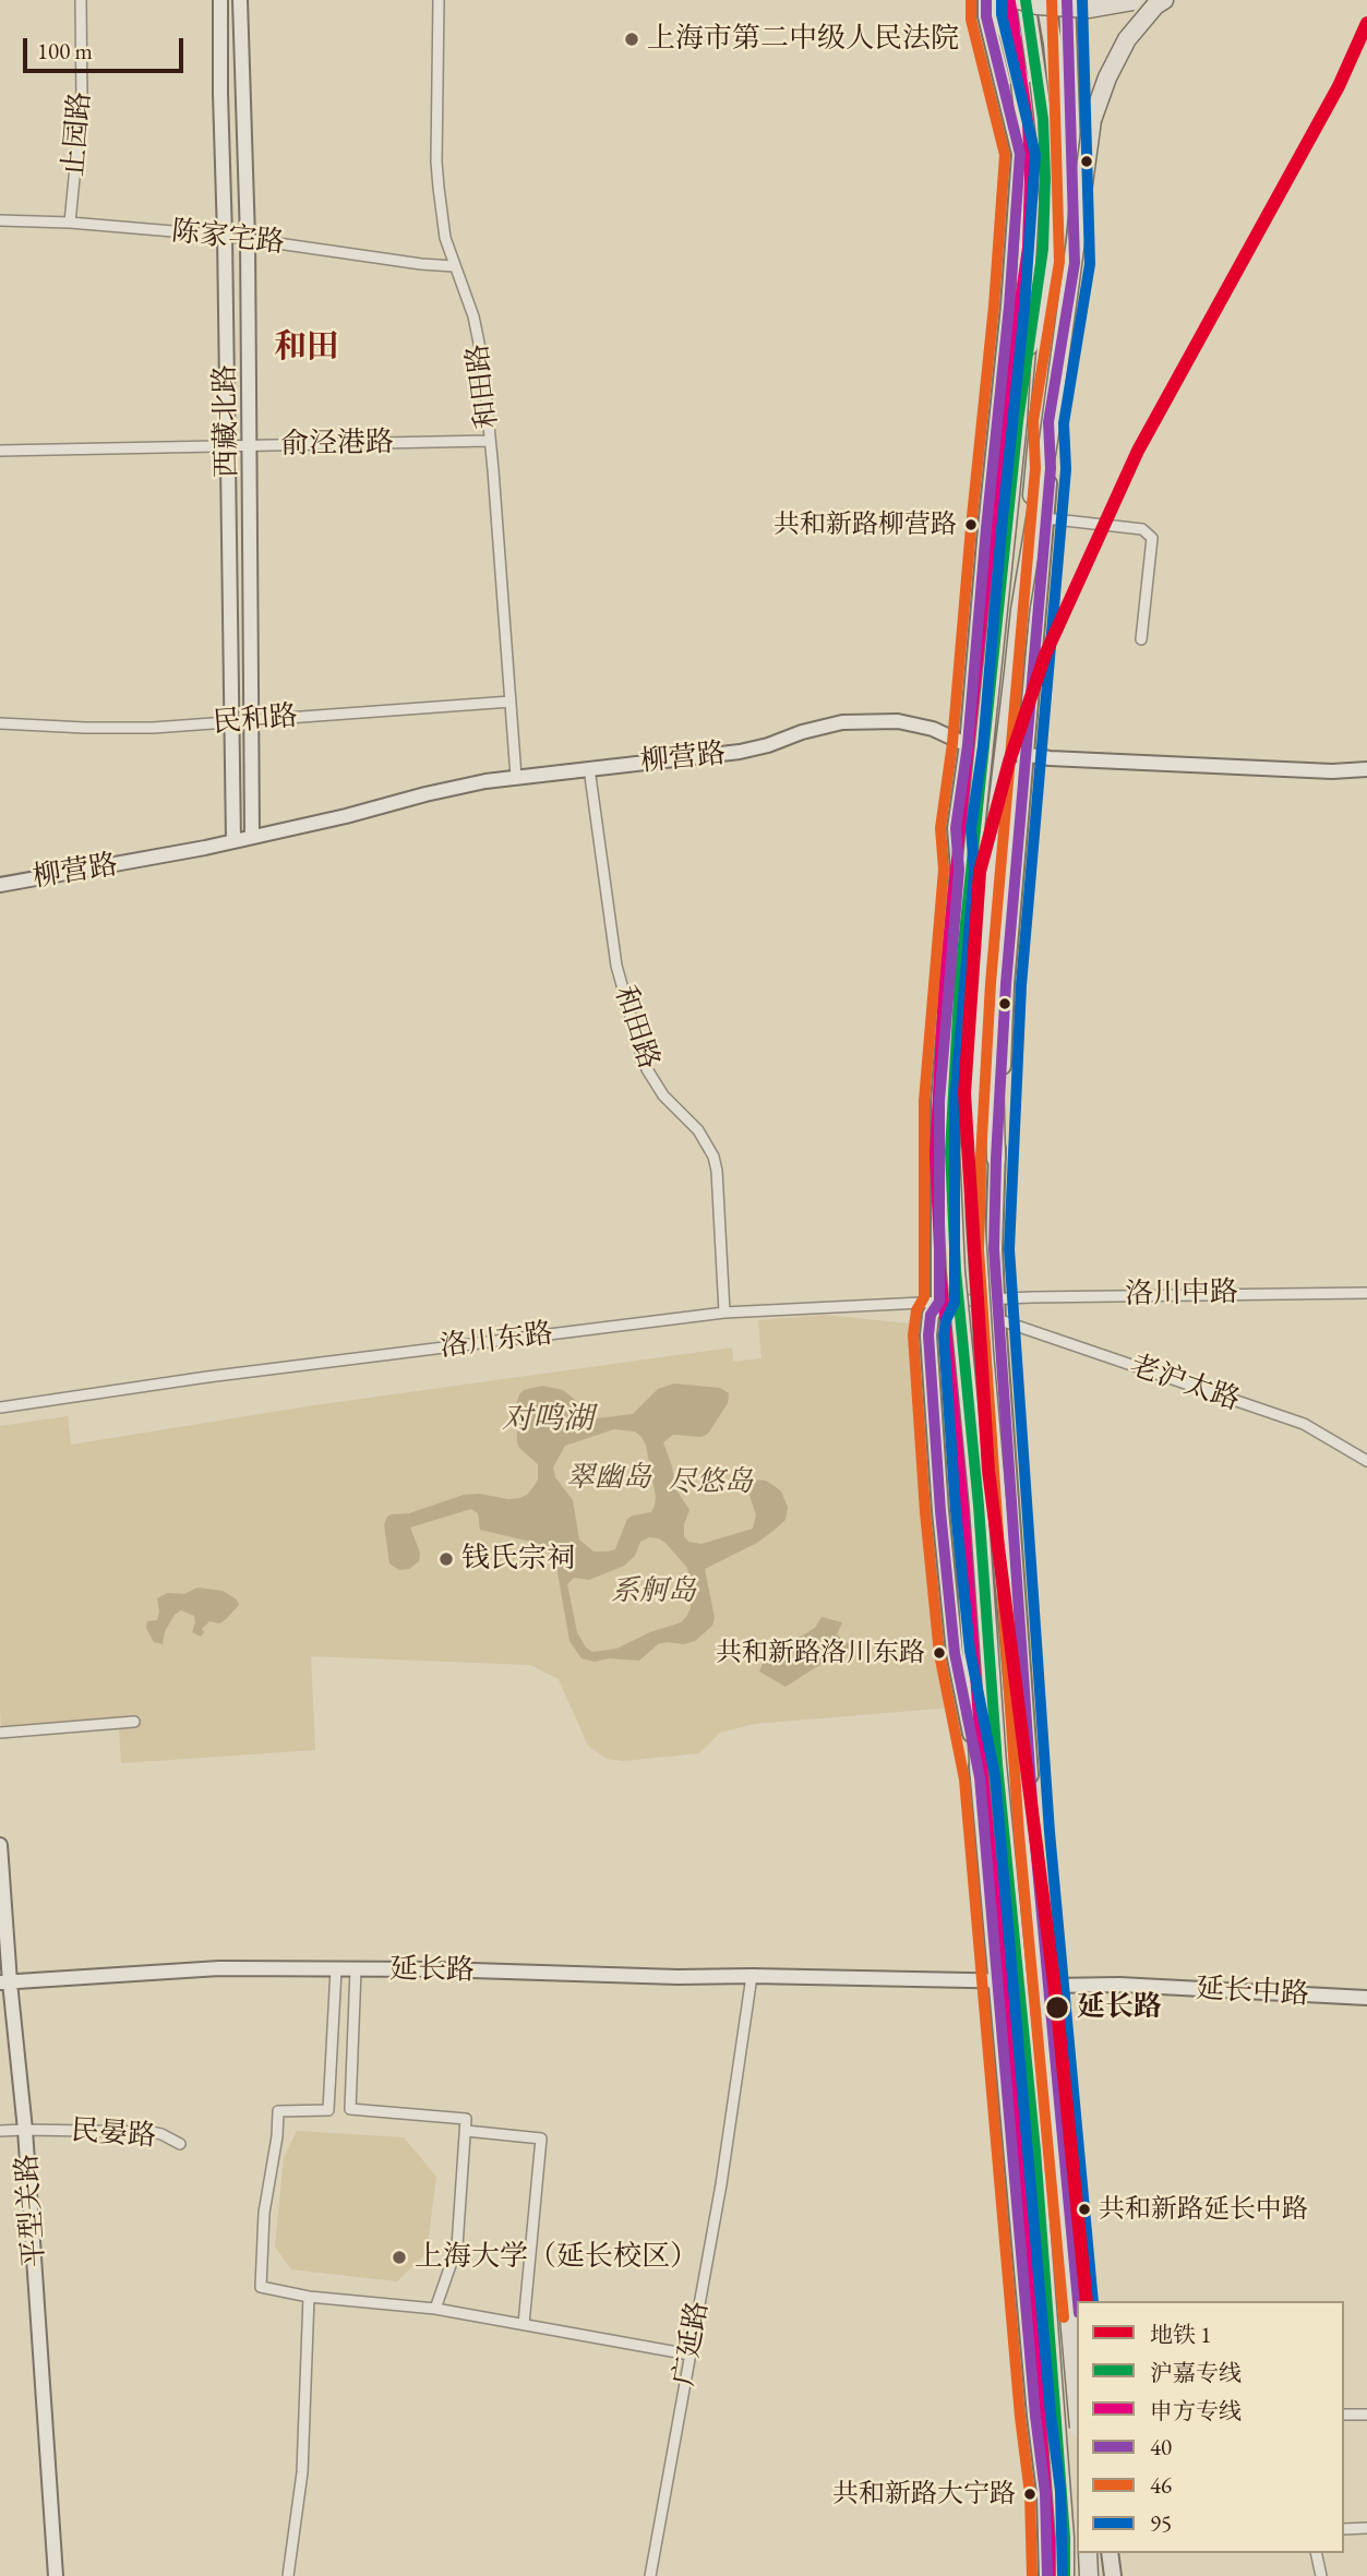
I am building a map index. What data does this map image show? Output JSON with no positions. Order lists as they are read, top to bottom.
{
  "streets": {
    "main road": [
      "西藏北路",
      "柳营路",
      "延长路",
      "延长中路",
      "平型关路"
    ],
    "street": [
      "止园路",
      "陈家宅路",
      "和田路",
      "俞泾港路",
      "民和路",
      "洛川中路",
      "洛川东路",
      "老沪太路",
      "民晏路",
      "广延路"
    ]
  },
  "crossings": [
    ["止园路", "陈家宅路"],
    ["陈家宅路", "和田路"],
    ["陈家宅路", "西藏北路"],
    ["和田路", "俞泾港路"],
    ["和田路", "民和路"],
    ["和田路", "柳营路"],
    ["和田路", "洛川东路"],
    ["西藏北路", "俞泾港路"],
    ["西藏北路", "民和路"],
    ["西藏北路", "柳营路"],
    ["洛川中路", "洛川东路"],
    ["延长路", "延长中路"],
    ["延长路", "平型关路"],
    ["延长路", "广延路"],
    ["民晏路", "平型关路"]
  ],
  "districts": ["和田"],
  "water": ["对鸣湖"],
  "parks": ["翠幽岛", "尽悠岛", "系舸岛"],
  "places": [
    "上海市第二中级人民法院",
    "共和新路柳营路",
    "钱氏宗祠",
    "共和新路洛川东路",
    "延长路",
    "共和新路延长中路",
    "上海大学（延长校区）",
    "共和新路大宁路"
  ],
  "lines": [
    "transit line 沪嘉专线",
    "transit line 40",
    "transit line 46",
    "transit line 95",
    "transit line 申方专线",
    "metro line 1"
  ],
  "legend": [
    "地铁 1",
    "沪嘉专线",
    "申方专线",
    "40",
    "46",
    "95"
  ],
  "scale_bar": "100 m"
}
